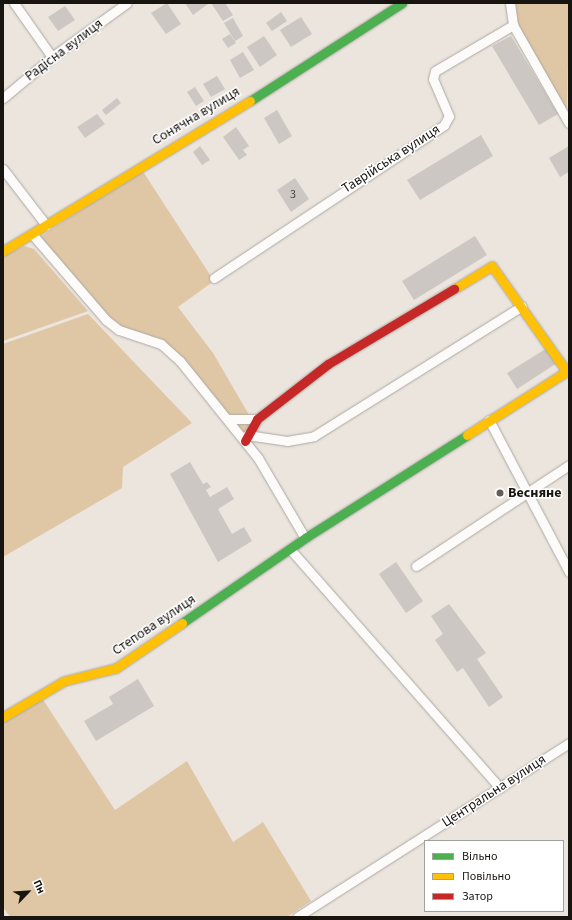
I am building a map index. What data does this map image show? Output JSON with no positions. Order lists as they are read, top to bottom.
{
  "streets": {
    "street": [
      "Радісна вулиця",
      "Сонячна вулиця",
      "Таврійська вулиця",
      "Степова вулиця",
      "Центральна вулиця"
    ]
  },
  "places": ["Весняне"],
  "house_numbers": ["3"],
  "legend": ["Вільно", "Повільно", "Затор"],
  "north": "top right"
}
